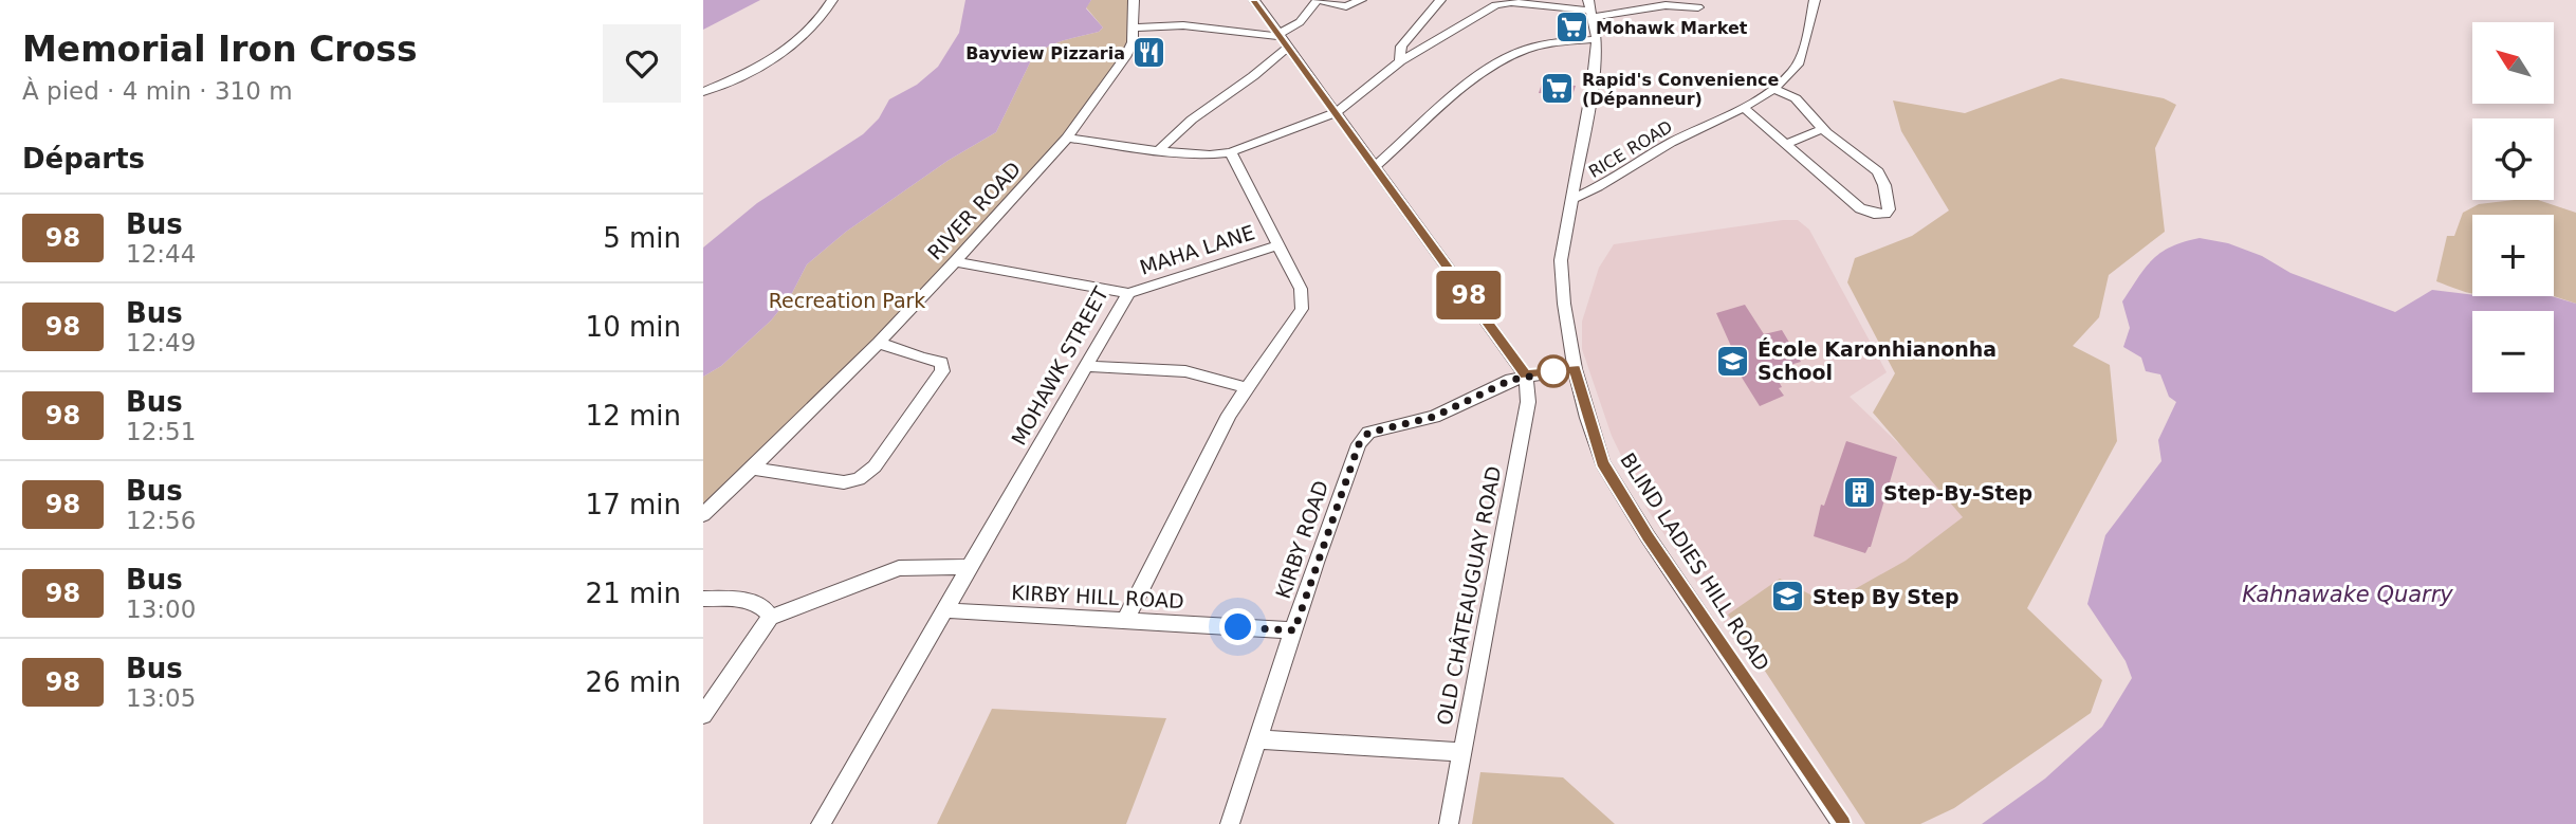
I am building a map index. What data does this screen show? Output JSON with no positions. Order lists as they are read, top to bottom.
{
  "streets": {
    "street": [
      "RICE ROAD",
      "RIVER ROAD",
      "MAHA LANE",
      "MOHAWK STREET",
      "KIRBY ROAD",
      "BLIND LADIES HILL ROAD",
      "OLD CHÂTEAUGUAY ROAD",
      "KIRBY HILL ROAD"
    ]
  },
  "crossings": [
    ["RICE ROAD", "BLIND LADIES HILL ROAD"],
    ["RIVER ROAD", "MOHAWK STREET"],
    ["MAHA LANE", "MOHAWK STREET"],
    ["MOHAWK STREET", "KIRBY HILL ROAD"],
    ["KIRBY ROAD", "OLD CHÂTEAUGUAY ROAD"],
    ["KIRBY ROAD", "KIRBY HILL ROAD"]
  ],
  "water": ["Kahnawake Quarry"],
  "parks": ["Recreation Park"],
  "places": {
    "supermarket": ["Mohawk Market", "Rapid's Convenience (Dépanneur)"],
    "restaurant": ["Bayview Pizzaria"],
    "school or university": ["École Karonhianonha School", "Step By Step"],
    "building": ["Step-By-Step"]
  },
  "lines": ["bus line 98"],
  "north": "top left",
  "page": {
    "heading": [
      ["Memorial Iron Cross", "À pied · 4 min · 310 m"],
      "Départs"
    ],
    "on_map": "98",
    "map_buttons": ["+", "−"],
    "list": [
      {
        "mark": "98",
        "name": "Bus",
        "note": "12:44",
        "value": "5 min"
      },
      {
        "mark": "98",
        "name": "Bus",
        "note": "12:49",
        "value": "10 min"
      },
      {
        "mark": "98",
        "name": "Bus",
        "note": "12:51",
        "value": "12 min"
      },
      {
        "mark": "98",
        "name": "Bus",
        "note": "12:56",
        "value": "17 min"
      },
      {
        "mark": "98",
        "name": "Bus",
        "note": "13:00",
        "value": "21 min"
      },
      {
        "mark": "98",
        "name": "Bus",
        "note": "13:05",
        "value": "26 min"
      }
    ]
  }
}
